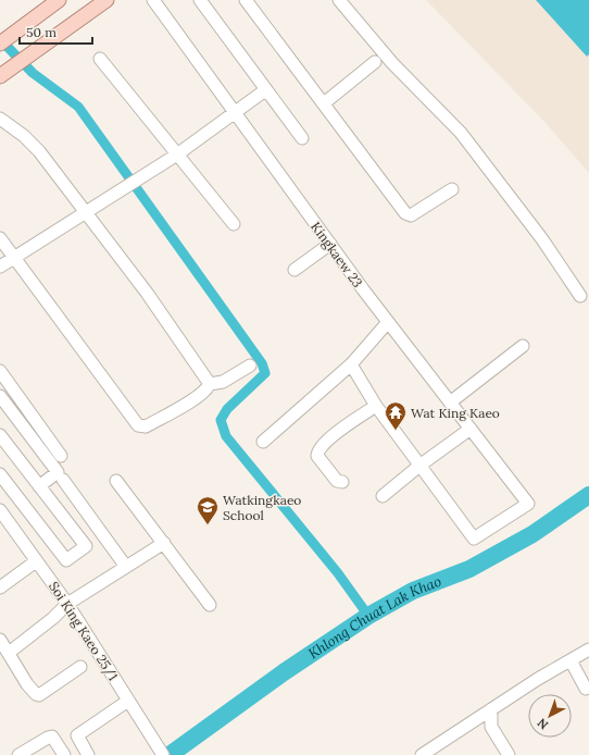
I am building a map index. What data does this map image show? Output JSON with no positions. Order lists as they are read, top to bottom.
{
  "streets": {
    "street": ["Kingkaew 23", "Soi King Kaeo 25/1"]
  },
  "water": ["Khlong Chuat Lak Khao"],
  "places": {
    "temple": ["Wat King Kaeo"],
    "school or university": ["Watkingkaeo School"]
  },
  "scale_bar": "50 m",
  "north": "bottom left"
}
